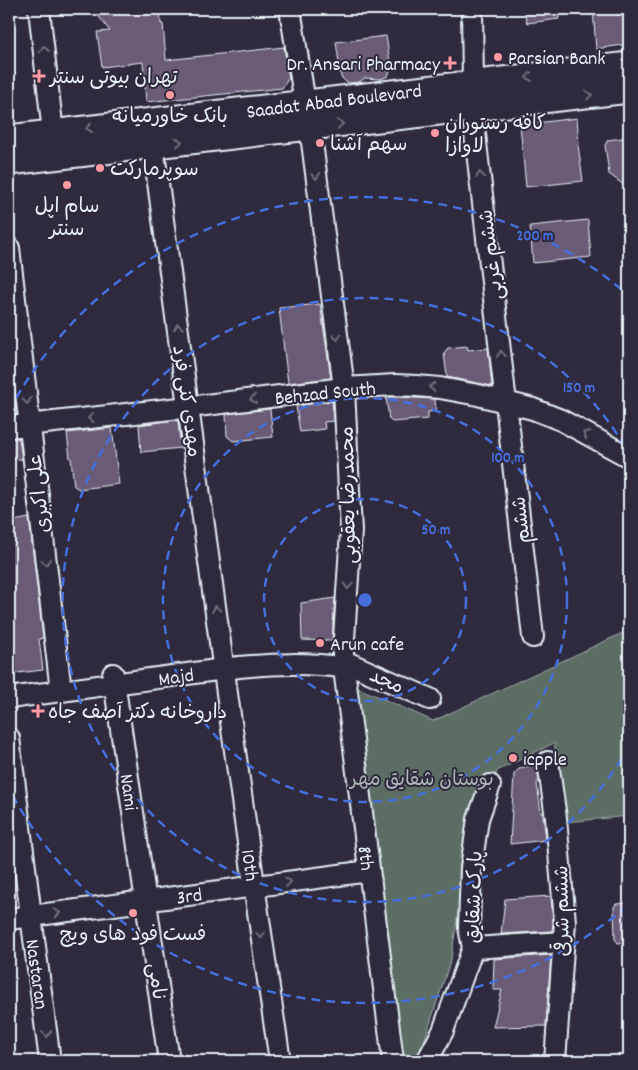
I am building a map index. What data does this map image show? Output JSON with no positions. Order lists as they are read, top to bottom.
{
  "streets": {
    "main road": ["Saadat Abad Boulevard"],
    "street": [
      "ششم غربی",
      "Behzad South",
      "مهدی کنی فرد",
      "علی اکبری",
      "محمدرضا یعقوبی",
      "ششم",
      "Majd",
      "مجد",
      "Nami",
      "8th",
      "10th",
      "3rd",
      "پارک شقایق",
      "ششم شرقی",
      "Nastaran",
      "نامی"
    ]
  },
  "crossings": [
    ["Saadat Abad Boulevard", "ششم غربی"],
    ["Saadat Abad Boulevard", "مهدی کنی فرد"],
    ["Saadat Abad Boulevard", "محمدرضا یعقوبی"],
    ["ششم غربی", "Behzad South"],
    ["ششم غربی", "ششم"],
    ["Behzad South", "مهدی کنی فرد"],
    ["Behzad South", "علی اکبری"],
    ["Behzad South", "محمدرضا یعقوبی"],
    ["Behzad South", "ششم"],
    ["مهدی کنی فرد", "Majd"],
    ["مهدی کنی فرد", "10th"],
    ["علی اکبری", "Majd"],
    ["محمدرضا یعقوبی", "Majd"],
    ["محمدرضا یعقوبی", "مجد"],
    ["محمدرضا یعقوبی", "8th"],
    ["Majd", "مجد"],
    ["Majd", "Nami"],
    ["Majd", "8th"],
    ["Majd", "10th"],
    ["مجد", "8th"],
    ["Nami", "3rd"],
    ["Nami", "نامی"],
    ["8th", "3rd"],
    ["10th", "3rd"],
    ["3rd", "Nastaran"],
    ["3rd", "نامی"]
  ],
  "one_way": [
    "ششم غربی",
    "Behzad South",
    "مهدی کنی فرد",
    "علی اکبری",
    "محمدرضا یعقوبی",
    "10th",
    "3rd",
    "Nastaran"
  ],
  "parks": ["بوستان شقایق مهر"],
  "places": {
    "other": [
      "Parsian Bank",
      "بانک خاورمیانه",
      "کافه رستوران لاوازا",
      "سهم آشنا",
      "سوپرمارکت",
      "سام اپل سنتر",
      "Arun cafe",
      "icpple",
      "فست فود های ویچ"
    ],
    "health": ["Dr. Ansari Pharmacy", "تهران بیوتی سنتر", "داروخانه دکتر آصف جاه"]
  },
  "rings": [
    "200 m",
    "150 m",
    "100 m",
    "50 m"
  ]
}
